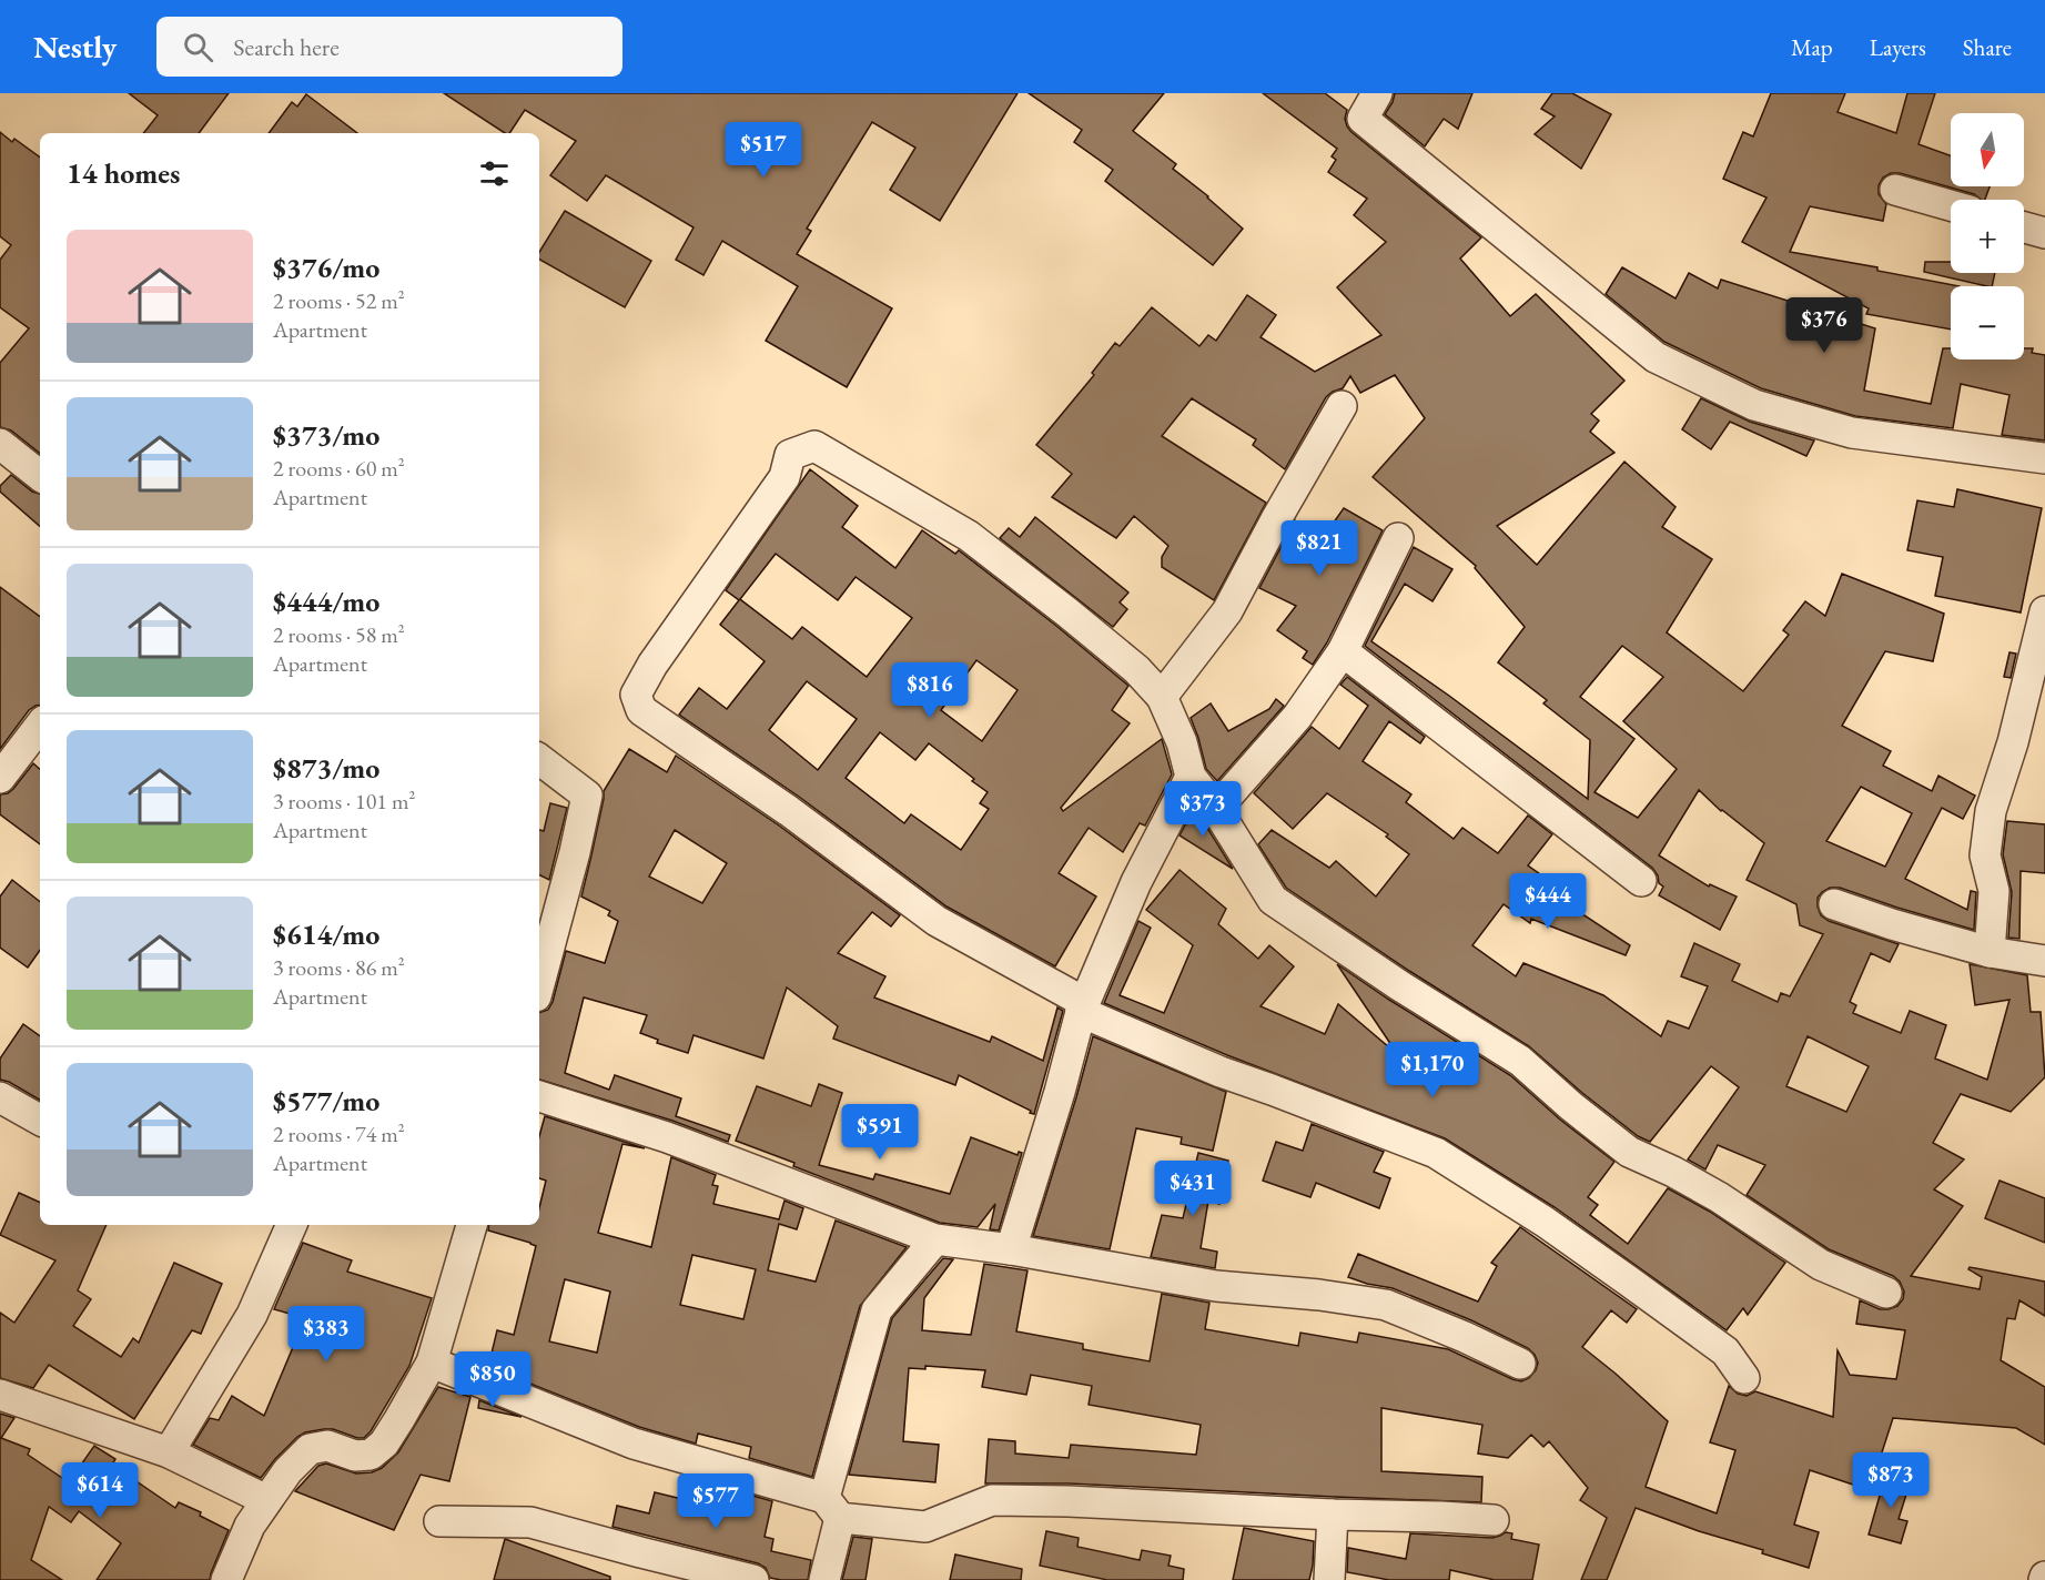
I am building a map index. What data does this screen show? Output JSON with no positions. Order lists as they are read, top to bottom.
{
  "north": "bottom",
  "page": {
    "header": "Nestly",
    "search": "Search here",
    "nav": ["Map", "Layers", "Share"],
    "map_buttons": ["+", "−"],
    "price": [
      "$517",
      "$376",
      "$821",
      "$816",
      "$373",
      "$444",
      "$1,170",
      "$591",
      "$431",
      "$383",
      "$850",
      "$873",
      "$614",
      "$577"
    ],
    "heading": "14 homes",
    "list": [
      {
        "name": "$376/mo",
        "note": "2 rooms · 52 m² · Apartment"
      },
      {
        "name": "$373/mo",
        "note": "2 rooms · 60 m² · Apartment"
      },
      {
        "name": "$444/mo",
        "note": "2 rooms · 58 m² · Apartment"
      },
      {
        "name": "$873/mo",
        "note": "3 rooms · 101 m² · Apartment"
      },
      {
        "name": "$614/mo",
        "note": "3 rooms · 86 m² · Apartment"
      },
      {
        "name": "$577/mo",
        "note": "2 rooms · 74 m² · Apartment"
      }
    ]
  }
}
